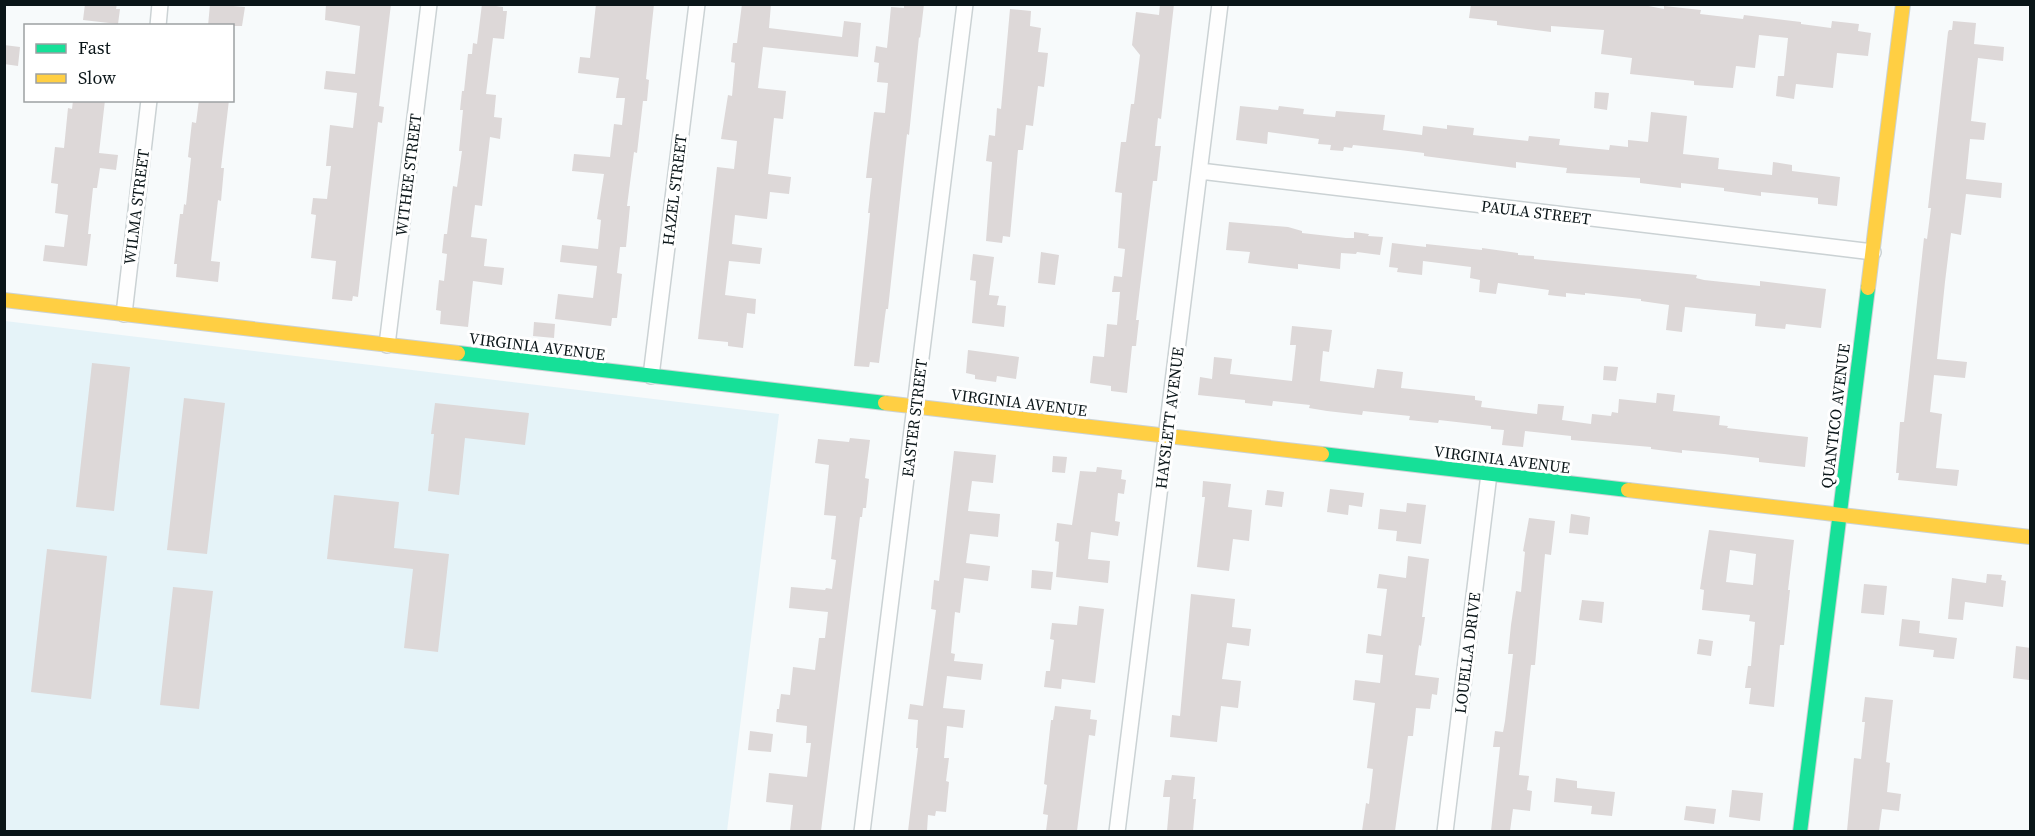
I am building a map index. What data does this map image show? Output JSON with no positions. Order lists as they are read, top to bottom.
{
  "streets": {
    "street": [
      "WITHEE STREET",
      "HAZEL STREET",
      "WILMA STREET",
      "PAULA STREET",
      "VIRGINIA AVENUE",
      "QUANTICO AVENUE",
      "EASTER STREET",
      "HAYSLETT AVENUE",
      "LOUELLA DRIVE"
    ]
  },
  "crossings": [
    ["WITHEE STREET", "VIRGINIA AVENUE"],
    ["HAZEL STREET", "VIRGINIA AVENUE"],
    ["WILMA STREET", "VIRGINIA AVENUE"],
    ["PAULA STREET", "QUANTICO AVENUE"],
    ["PAULA STREET", "HAYSLETT AVENUE"],
    ["VIRGINIA AVENUE", "QUANTICO AVENUE"],
    ["VIRGINIA AVENUE", "EASTER STREET"],
    ["VIRGINIA AVENUE", "HAYSLETT AVENUE"],
    ["VIRGINIA AVENUE", "LOUELLA DRIVE"]
  ],
  "legend": ["Fast", "Slow"]
}
